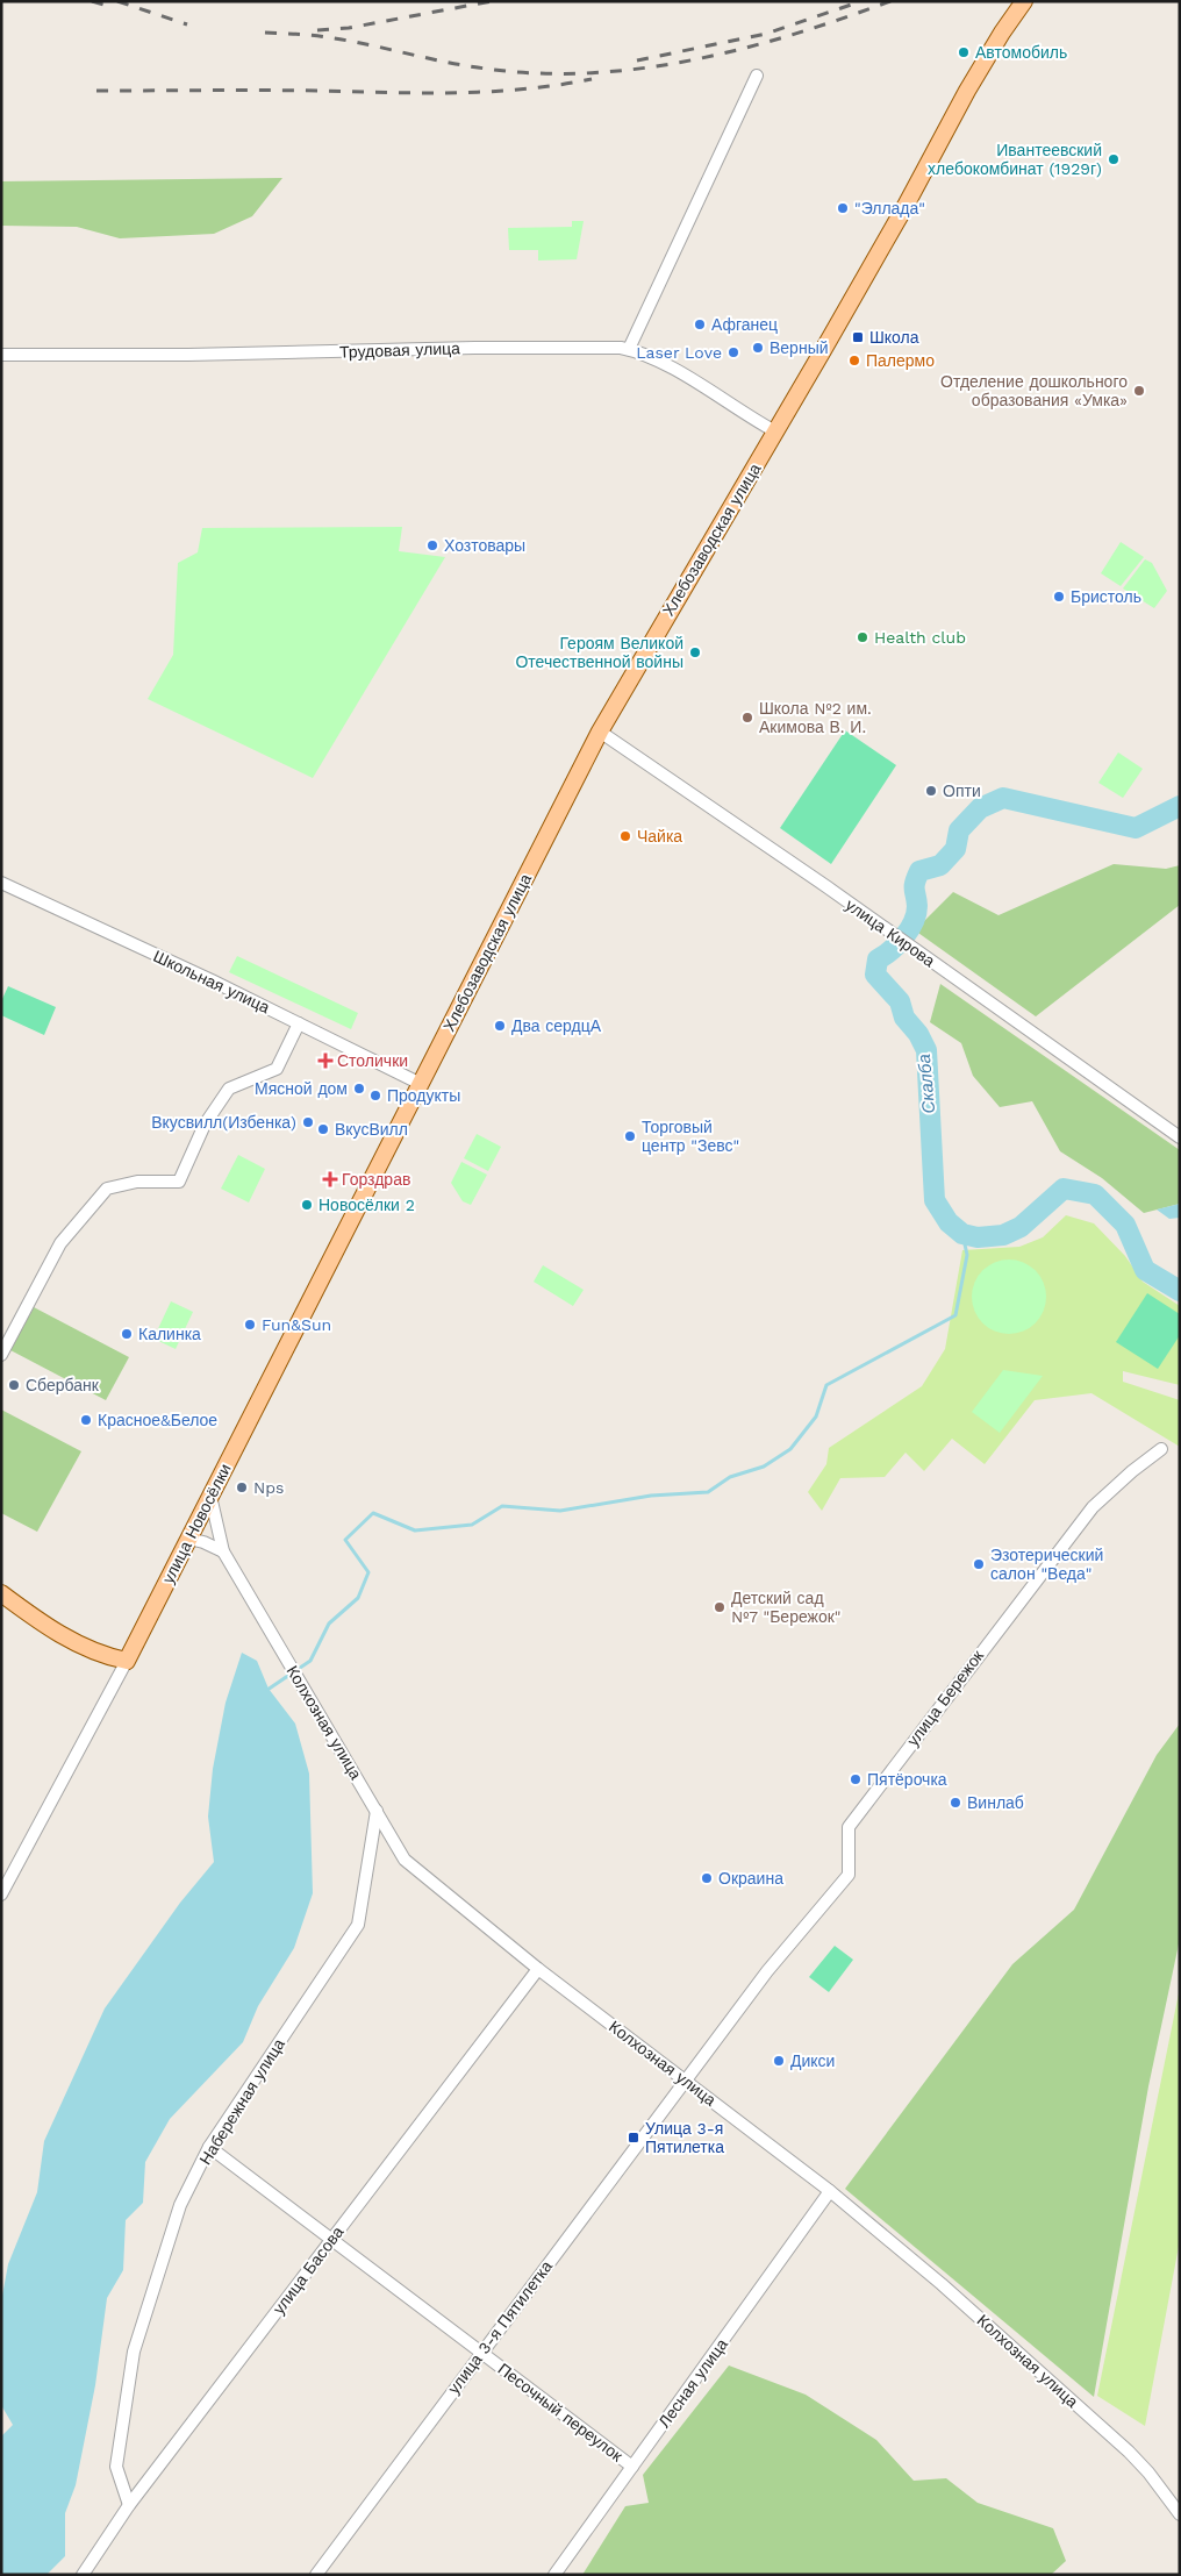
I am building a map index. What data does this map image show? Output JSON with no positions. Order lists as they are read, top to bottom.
{
  "streets": {
    "main road": ["Хлебозаводская улица", "улица Новосёлки"],
    "street": [
      "Трудовая улица",
      "улица Кирова",
      "Школьная улица",
      "улица Бережок",
      "Колхозная улица",
      "Набережная улица",
      "улица Басова",
      "улица 3-я Пятилетка",
      "Лесная улица",
      "Песочный переулок"
    ]
  },
  "crossings": [
    ["Трудовая улица", "Хлебозаводская улица"],
    ["Хлебозаводская улица", "улица Кирова"],
    ["Хлебозаводская улица", "Школьная улица"],
    ["Хлебозаводская улица", "улица Новосёлки"],
    ["улица Новосёлки", "Колхозная улица"],
    ["улица Бережок", "Колхозная улица"],
    ["улица Бережок", "улица 3-я Пятилетка"],
    ["Колхозная улица", "Набережная улица"],
    ["Колхозная улица", "улица Басова"],
    ["Колхозная улица", "улица 3-я Пятилетка"],
    ["Колхозная улица", "Лесная улица"],
    ["Набережная улица", "улица Басова"],
    ["Набережная улица", "Песочный переулок"],
    ["улица Басова", "Песочный переулок"],
    ["улица 3-я Пятилетка", "Песочный переулок"],
    ["Лесная улица", "Песочный переулок"]
  ],
  "water": ["Скалба"],
  "places": {
    "other": [
      "Автомобиль",
      "Ивантеевский хлебокомбинат (1929г)",
      "\"Эллада\"",
      "Афганец",
      "Верный",
      "Laser Love",
      "Палермо",
      "Отделение дошкольного образования «Умка»",
      "Хозтовары",
      "Бристоль",
      "Health club",
      "Героям Великой Отечественной войны",
      "Школа №2 им. Акимова В. И.",
      "Опти",
      "Чайка",
      "Два сердцА",
      "Мясной дом",
      "Продукты",
      "Вкусвилл(Избенка)",
      "ВкусВилл",
      "Торговый центр \"Зевс\"",
      "Новосёлки 2",
      "Fun&Sun",
      "Калинка",
      "Сбербанк",
      "Красное&Белое",
      "Nps",
      "Эзотерический салон \"Веда\"",
      "Детский сад №7 \"Бережок\"",
      "Пятёрочка",
      "Винлаб",
      "Окраина",
      "Дикси"
    ],
    "transit": ["Школа", "Улица 3-я Пятилетка"],
    "health": ["Столички", "Горздрав"]
  }
}
